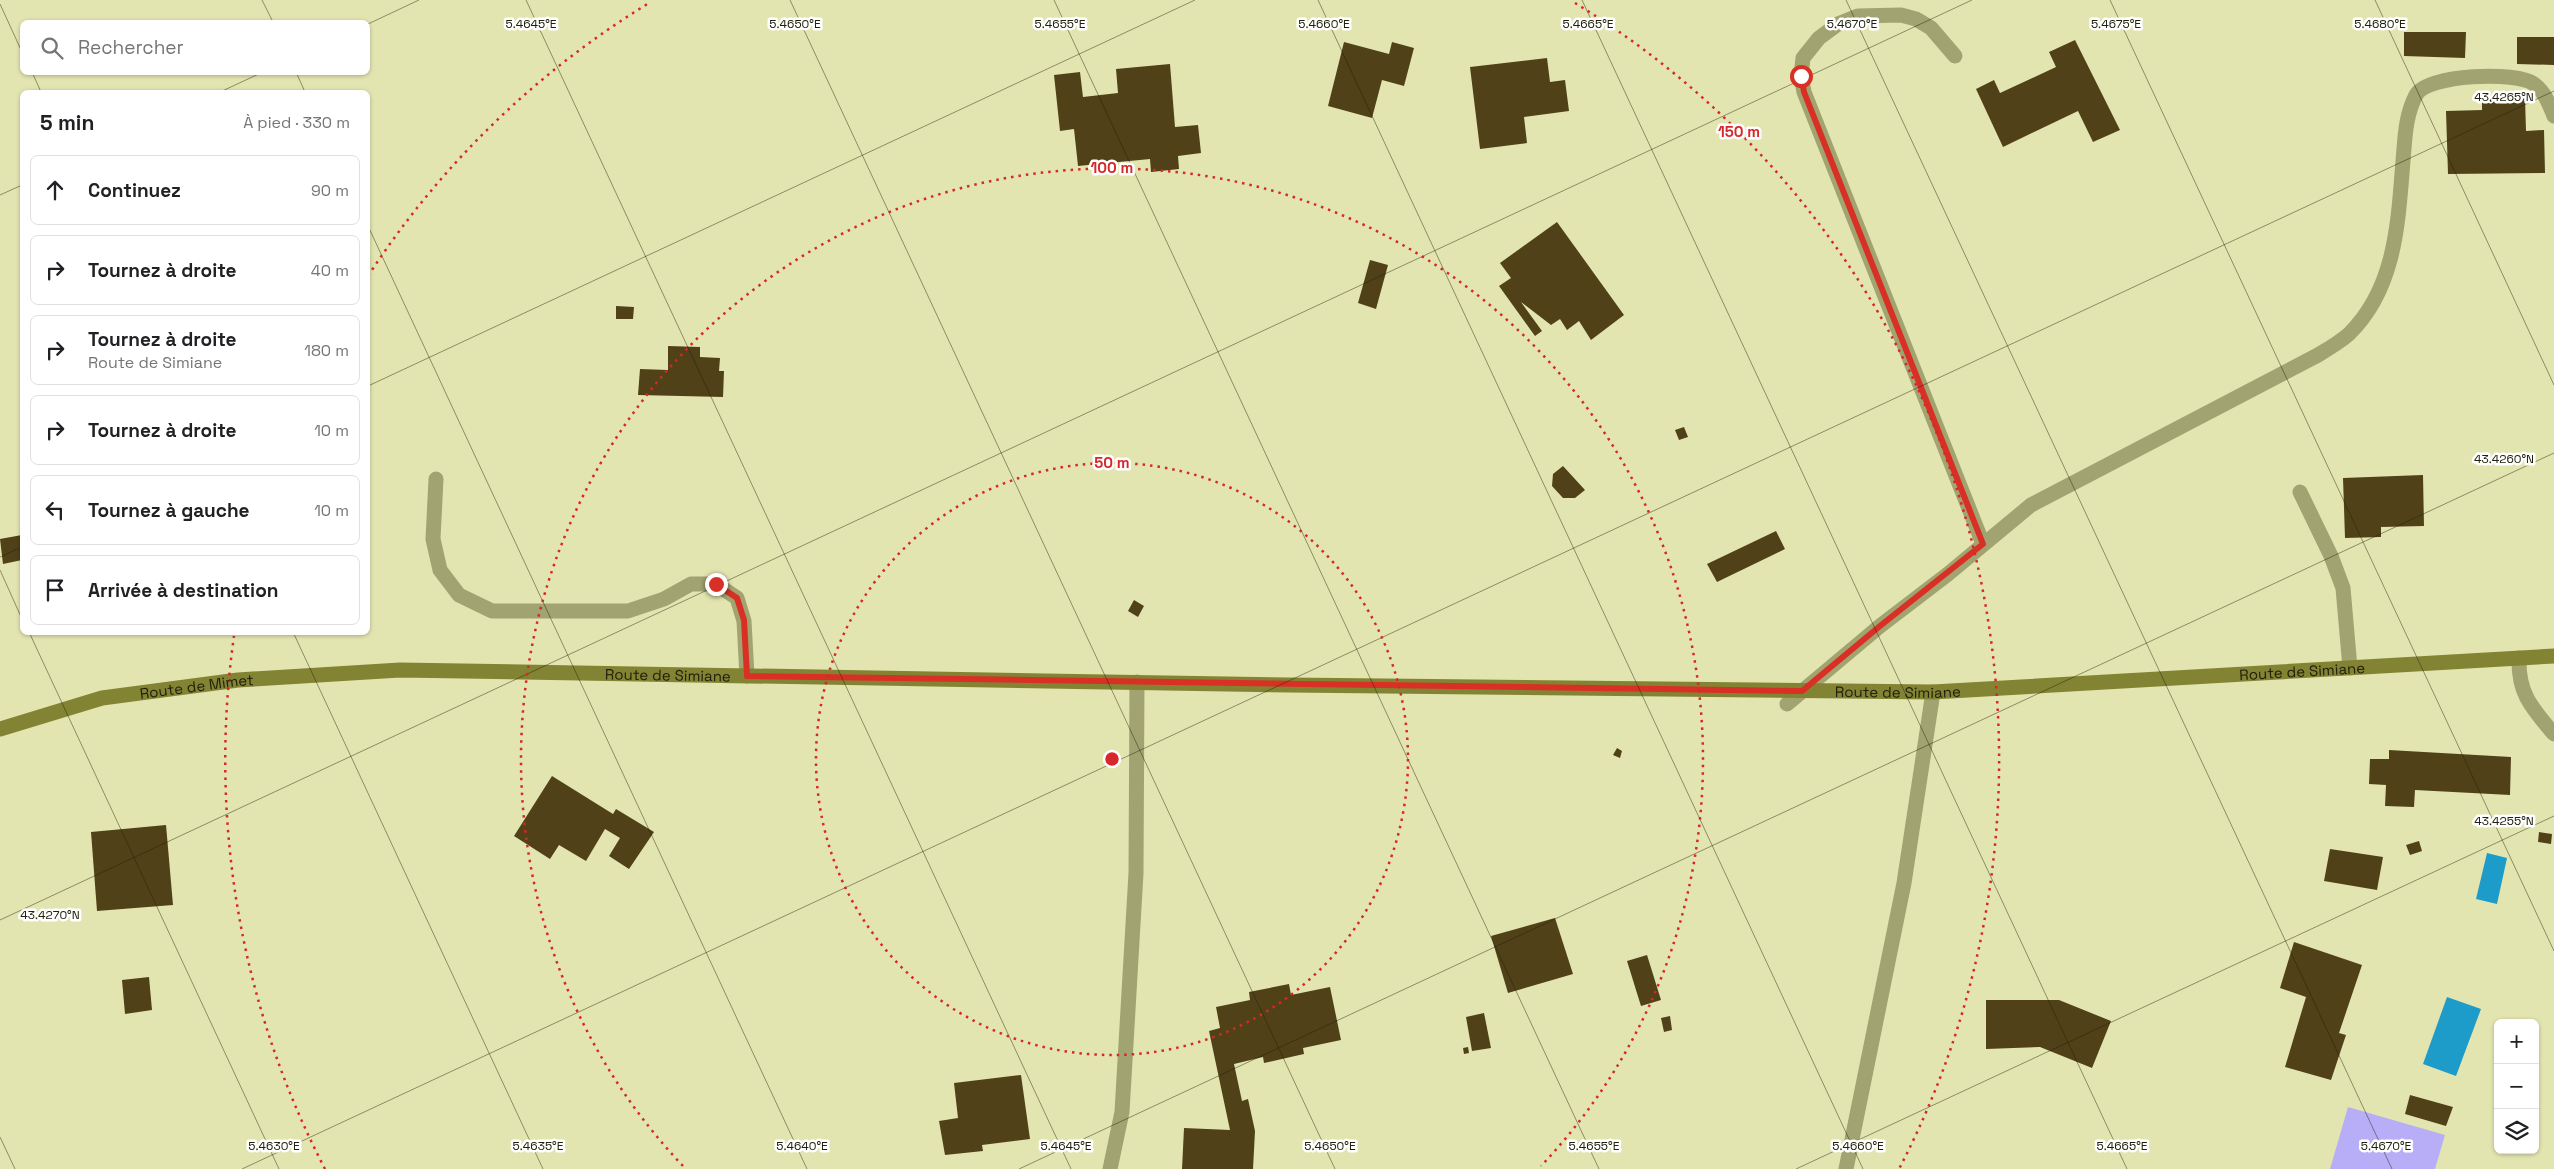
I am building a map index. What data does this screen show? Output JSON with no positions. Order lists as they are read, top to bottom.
{
  "streets": {
    "main road": ["Route de Simiane", "Route de Mimet"]
  },
  "crossings": [
    ["Route de Simiane", "Route de Mimet"]
  ],
  "page": {
    "search": "Rechercher",
    "heading": ["5 min", "À pied · 330 m"],
    "list": [
      ["Continuez", "90 m"],
      ["Tournez à droite", "40 m"],
      ["Tournez à droite", "Route de Simiane", "180 m"],
      ["Tournez à droite", "10 m"],
      ["Tournez à gauche", "10 m"],
      "Arrivée à destination"
    ],
    "map_buttons": ["+", "−"]
  },
  "coordinates": [
    "5.4645°E",
    "5.4660°E",
    "5.4680°E",
    "5.4650°E",
    "5.4655°E",
    "5.4665°E",
    "5.4670°E",
    "5.4675°E",
    "43.4265°N",
    "43.4260°N",
    "43.4255°N",
    "43.4270°N",
    "5.4630°E",
    "5.4635°E",
    "5.4640°E"
  ],
  "rings": ["150 m", "100 m", "50 m"]
}
